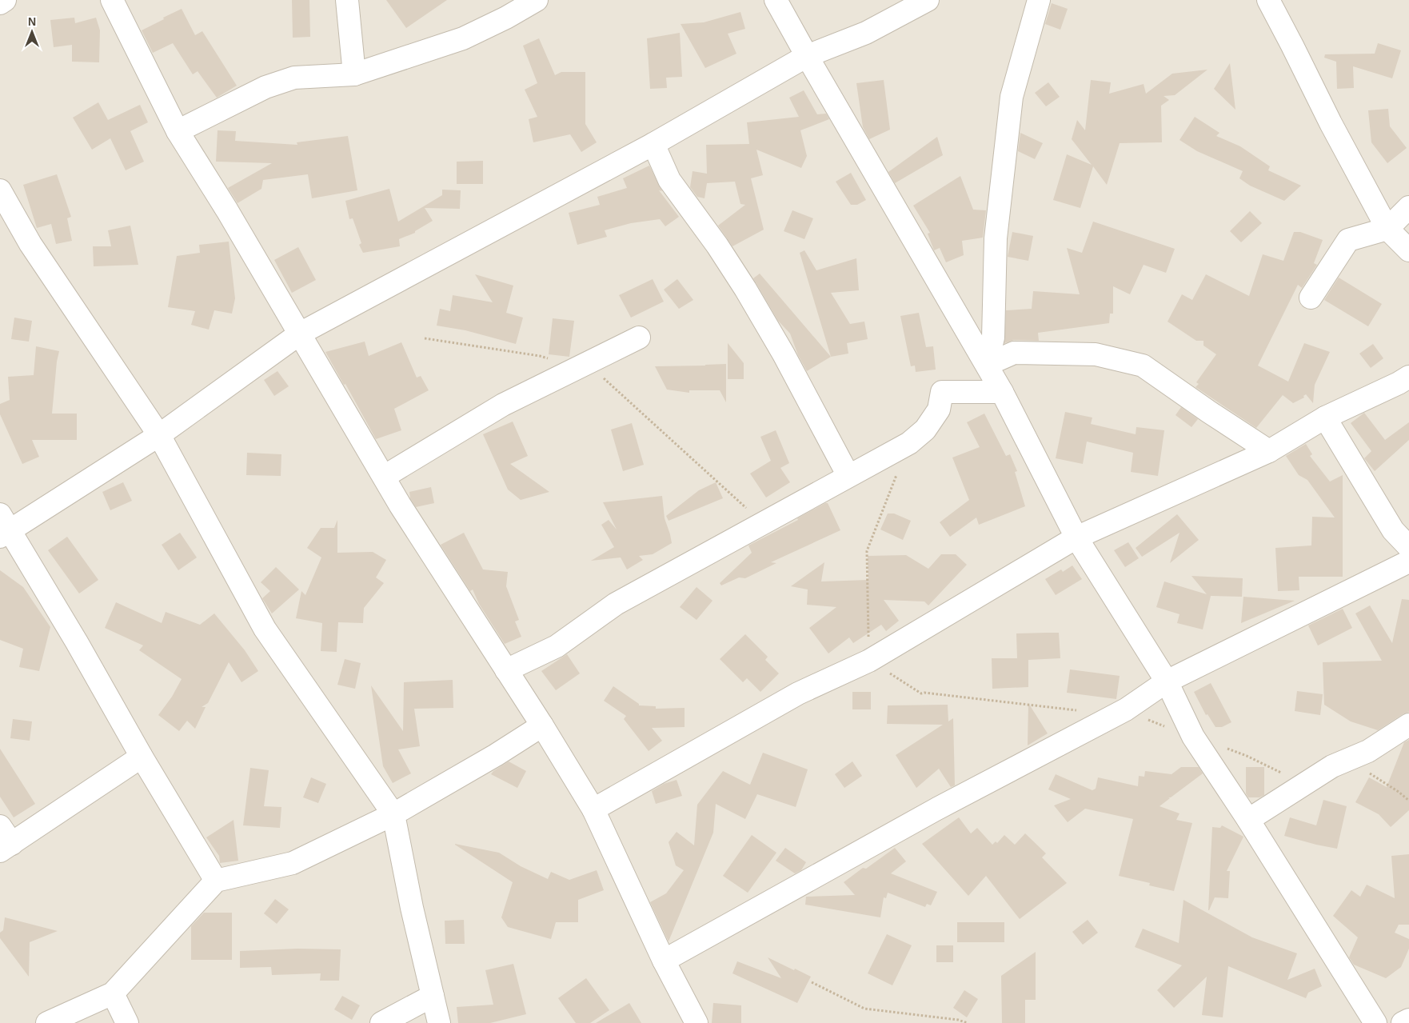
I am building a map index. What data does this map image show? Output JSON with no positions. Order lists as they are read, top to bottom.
{
  "north": "top"
}
